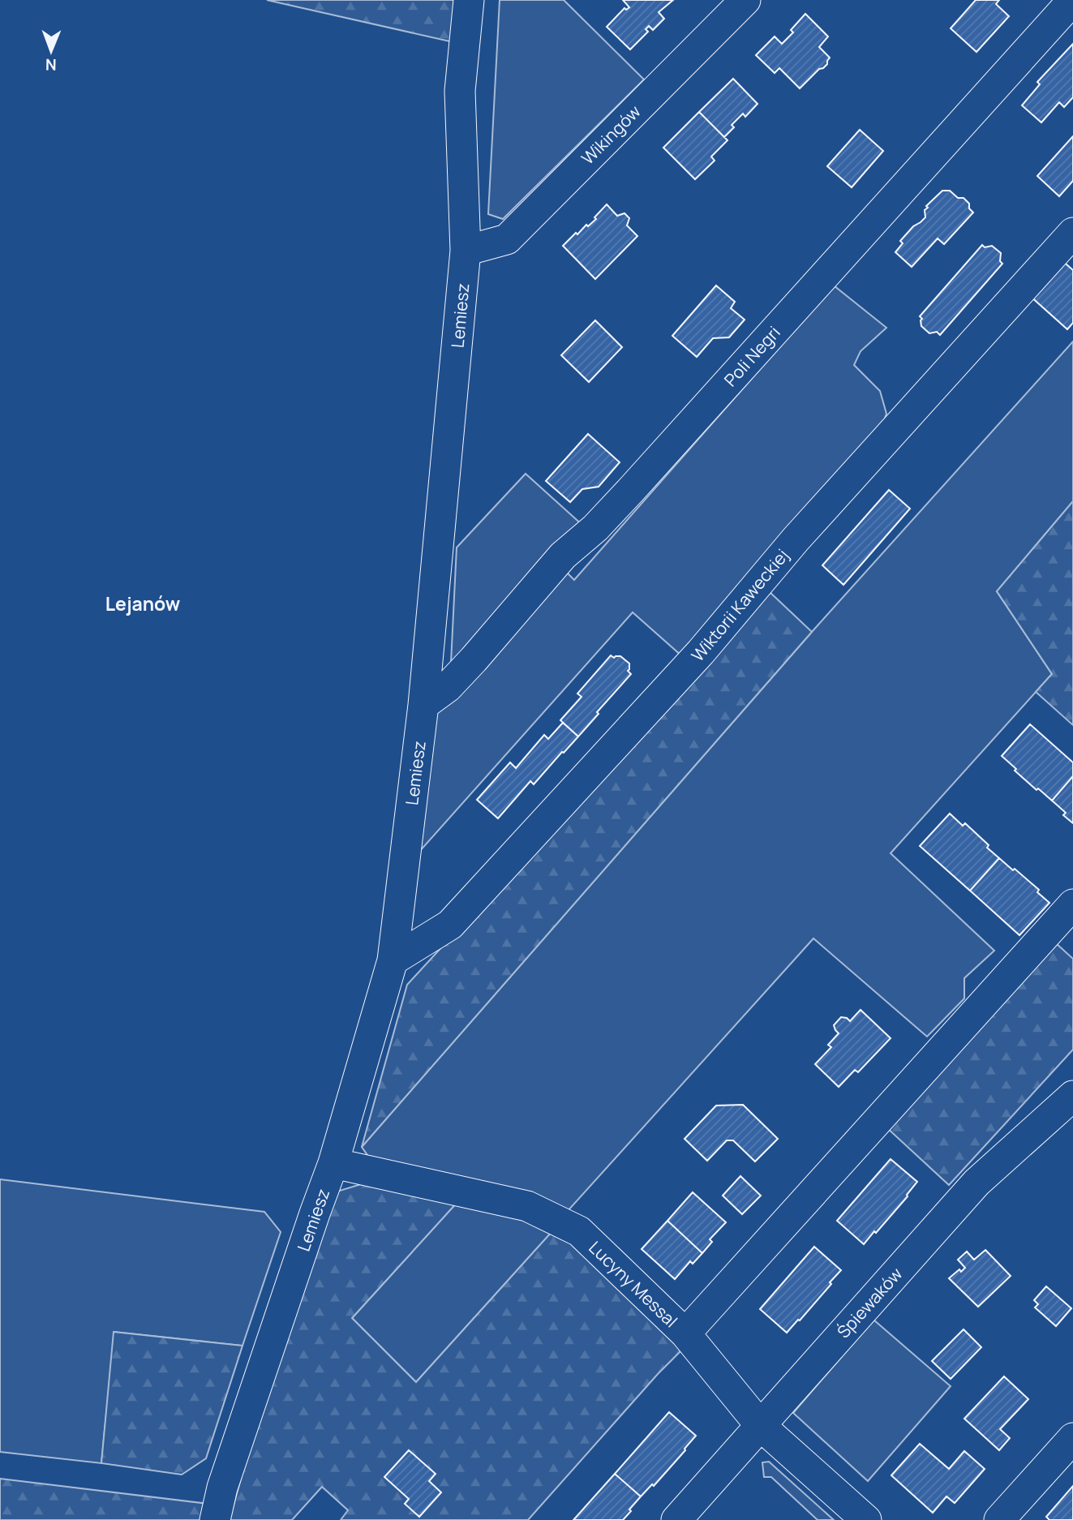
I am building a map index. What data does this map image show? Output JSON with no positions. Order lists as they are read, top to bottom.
{
  "streets": {
    "street": [
      "Wikingów",
      "Lemiesz",
      "Poli Negri",
      "Wiktorii Kaweckiej",
      "Lucyny Messal",
      "Śpiewaków"
    ]
  },
  "crossings": [
    ["Wikingów", "Lemiesz"],
    ["Lemiesz", "Poli Negri"],
    ["Lemiesz", "Wiktorii Kaweckiej"],
    ["Lemiesz", "Lucyny Messal"],
    ["Lucyny Messal", "Śpiewaków"]
  ],
  "districts": ["Lejanów"],
  "north": "bottom"
}
